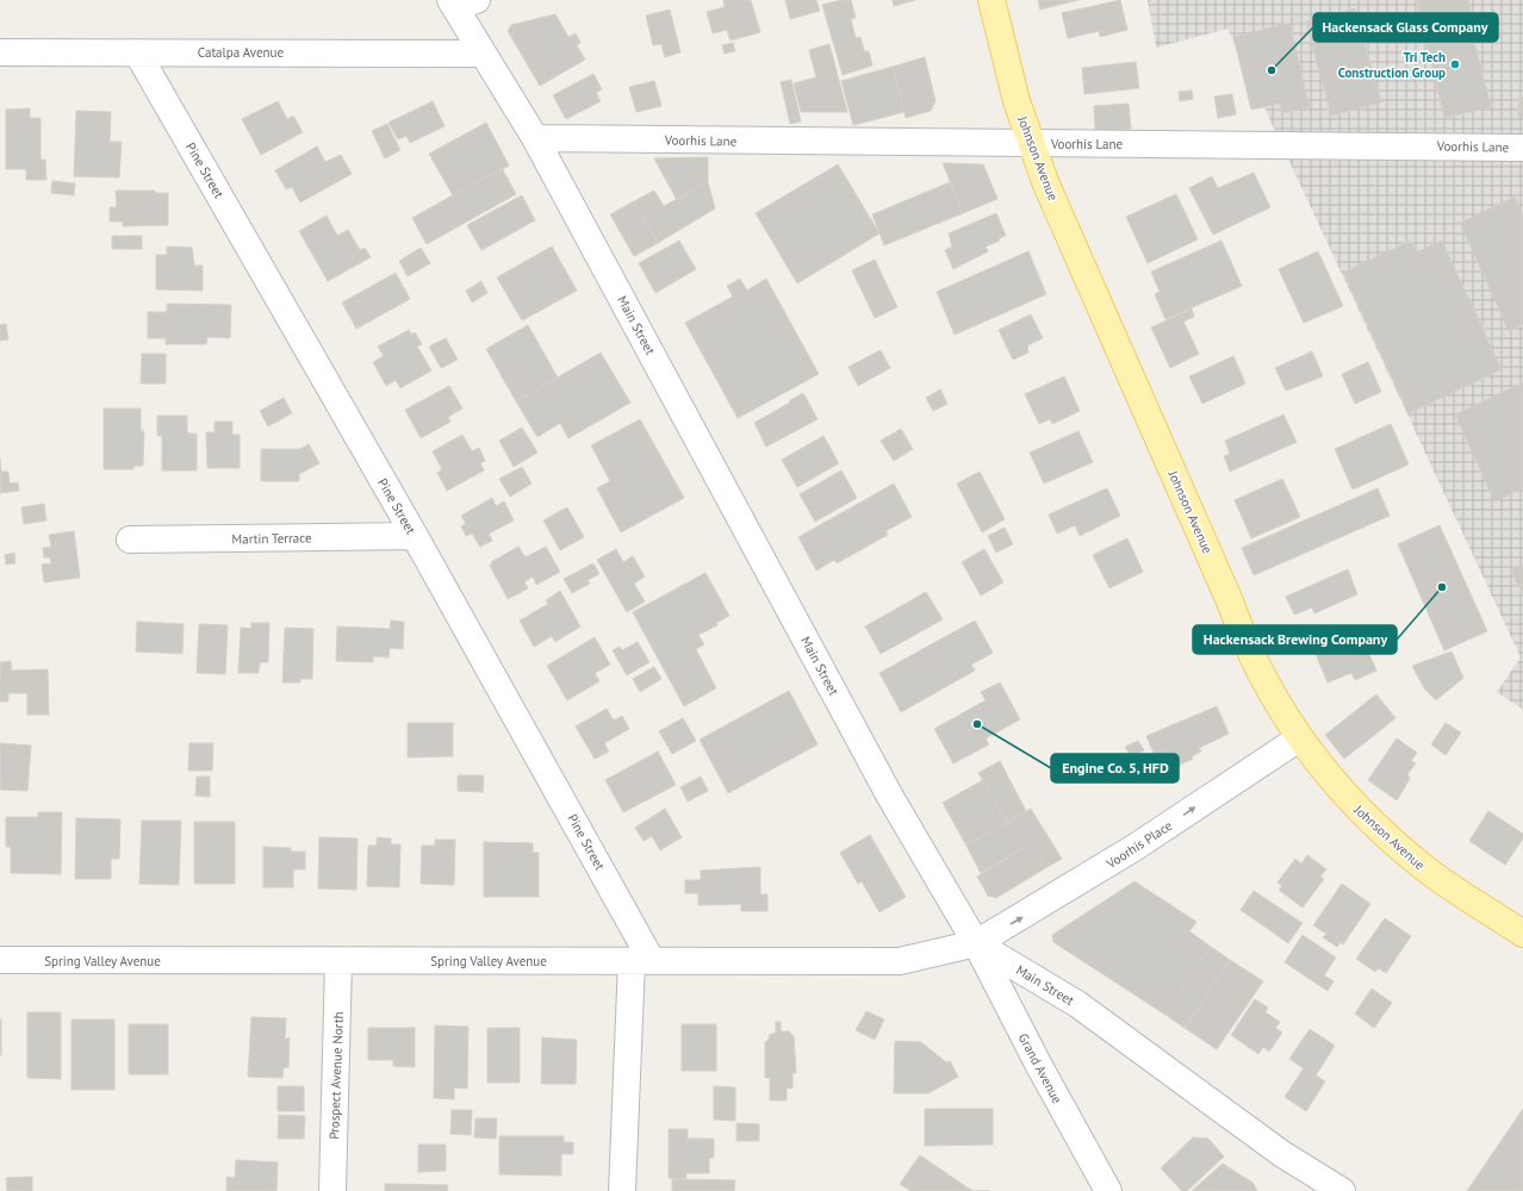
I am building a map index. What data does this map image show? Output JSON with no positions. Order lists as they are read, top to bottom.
{
  "streets": {
    "main road": ["Johnson Avenue"],
    "street": [
      "Catalpa Avenue",
      "Voorhis Lane",
      "Pine Street",
      "Main Street",
      "Martin Terrace",
      "Voorhis Place",
      "Spring Valley Avenue",
      "Grand Avenue",
      "Prospect Avenue North"
    ]
  },
  "crossings": [
    ["Catalpa Avenue", "Pine Street"],
    ["Catalpa Avenue", "Main Street"],
    ["Voorhis Lane", "Johnson Avenue"],
    ["Voorhis Lane", "Main Street"],
    ["Johnson Avenue", "Voorhis Place"],
    ["Pine Street", "Martin Terrace"],
    ["Pine Street", "Spring Valley Avenue"],
    ["Main Street", "Voorhis Place"],
    ["Main Street", "Spring Valley Avenue"],
    ["Main Street", "Grand Avenue"],
    ["Voorhis Place", "Spring Valley Avenue"],
    ["Voorhis Place", "Grand Avenue"],
    ["Spring Valley Avenue", "Grand Avenue"],
    ["Spring Valley Avenue", "Prospect Avenue North"]
  ],
  "one_way": ["Voorhis Place"],
  "places": [
    "Tri Tech Construction Group",
    "Hackensack Glass Company",
    "Hackensack Brewing Company",
    "Engine Co. 5, HFD"
  ]
}
